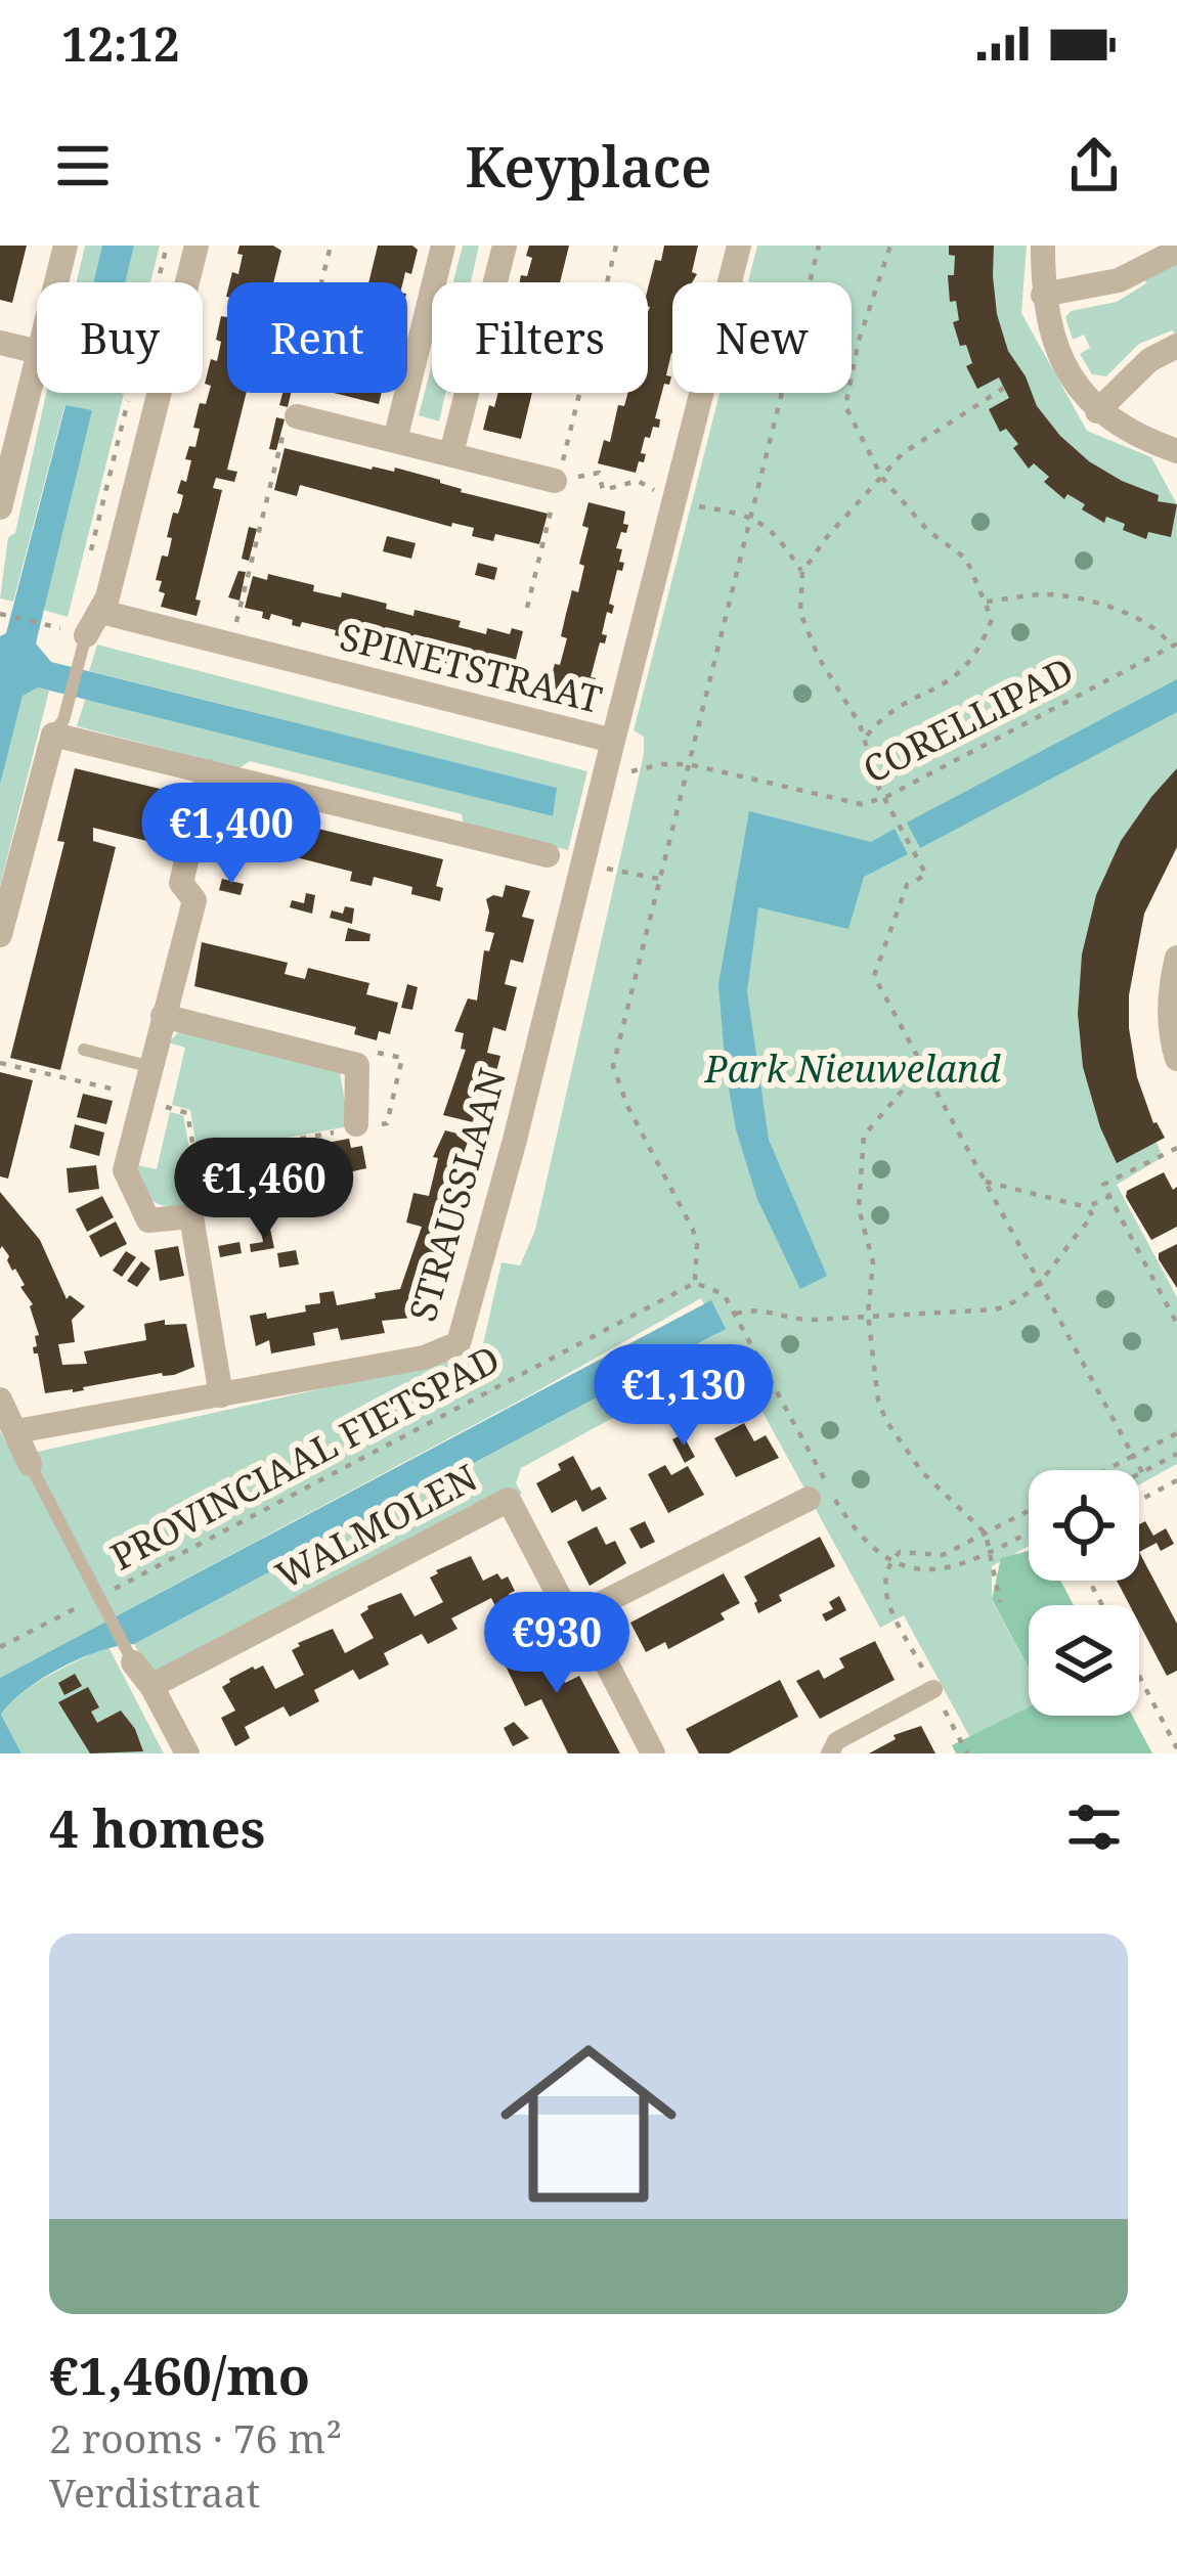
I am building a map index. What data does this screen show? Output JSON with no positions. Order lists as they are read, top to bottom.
{
  "streets": {
    "street": ["SPINETSTRAAT", "STRAUSSLAAN", "WALMOLEN"],
    "path": ["CORELLIPAD", "PROVINCIAAL FIETSPAD"]
  },
  "crossings": [
    ["SPINETSTRAAT", "STRAUSSLAAN"]
  ],
  "parks": ["Park Nieuweland"],
  "page": {
    "status": "12:12",
    "header": "Keyplace",
    "chip": [
      "Buy",
      "Rent",
      "Filters",
      "New"
    ],
    "price": [
      "€1,400",
      "€1,460",
      "€1,130",
      "€930"
    ],
    "heading": "4 homes",
    "list": [
      {
        "name": "€1,460/mo",
        "note": "2 rooms · 76 m² · Verdistraat"
      }
    ]
  }
}
